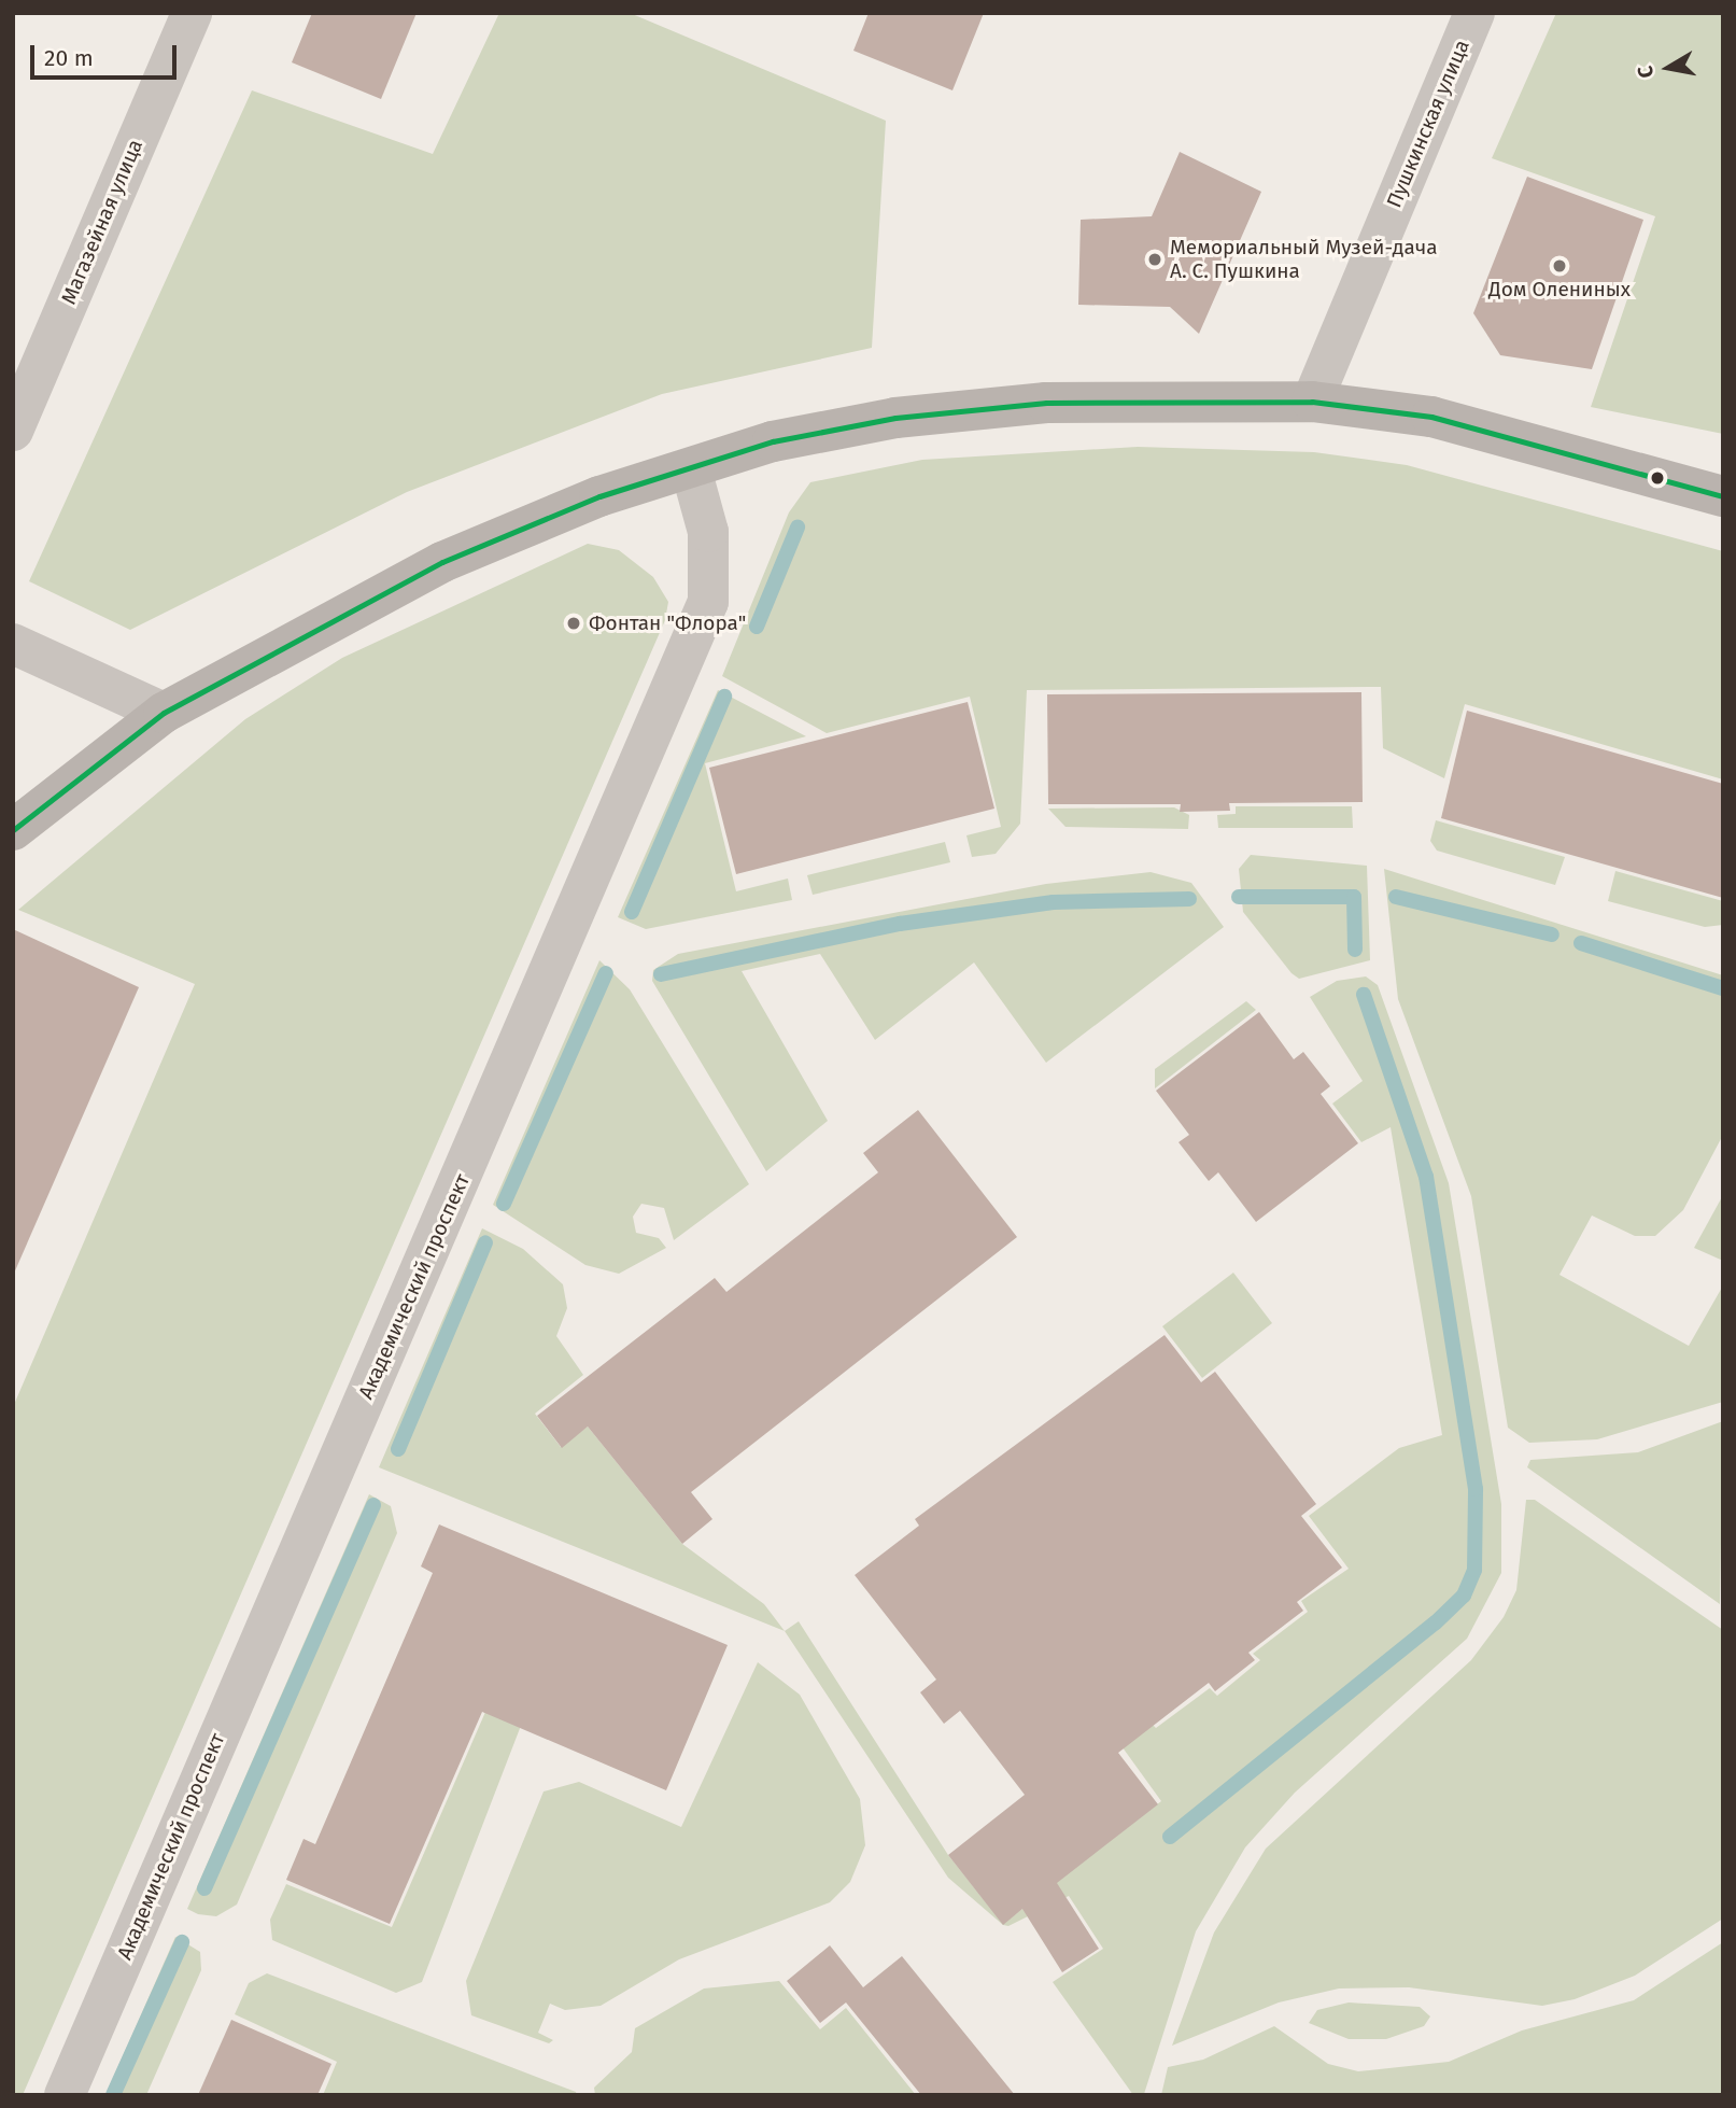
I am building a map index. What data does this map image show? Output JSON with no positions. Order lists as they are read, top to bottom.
{
  "streets": {
    "street": ["Пушкинская улица", "Магазейная улица", "Академический проспект"]
  },
  "places": ["Мемориальный Музей-дача А. С. Пушкина", "Дом Олениных", "Фонтан \"Флора\""],
  "scale_bar": "20 m",
  "north": "left"
}
